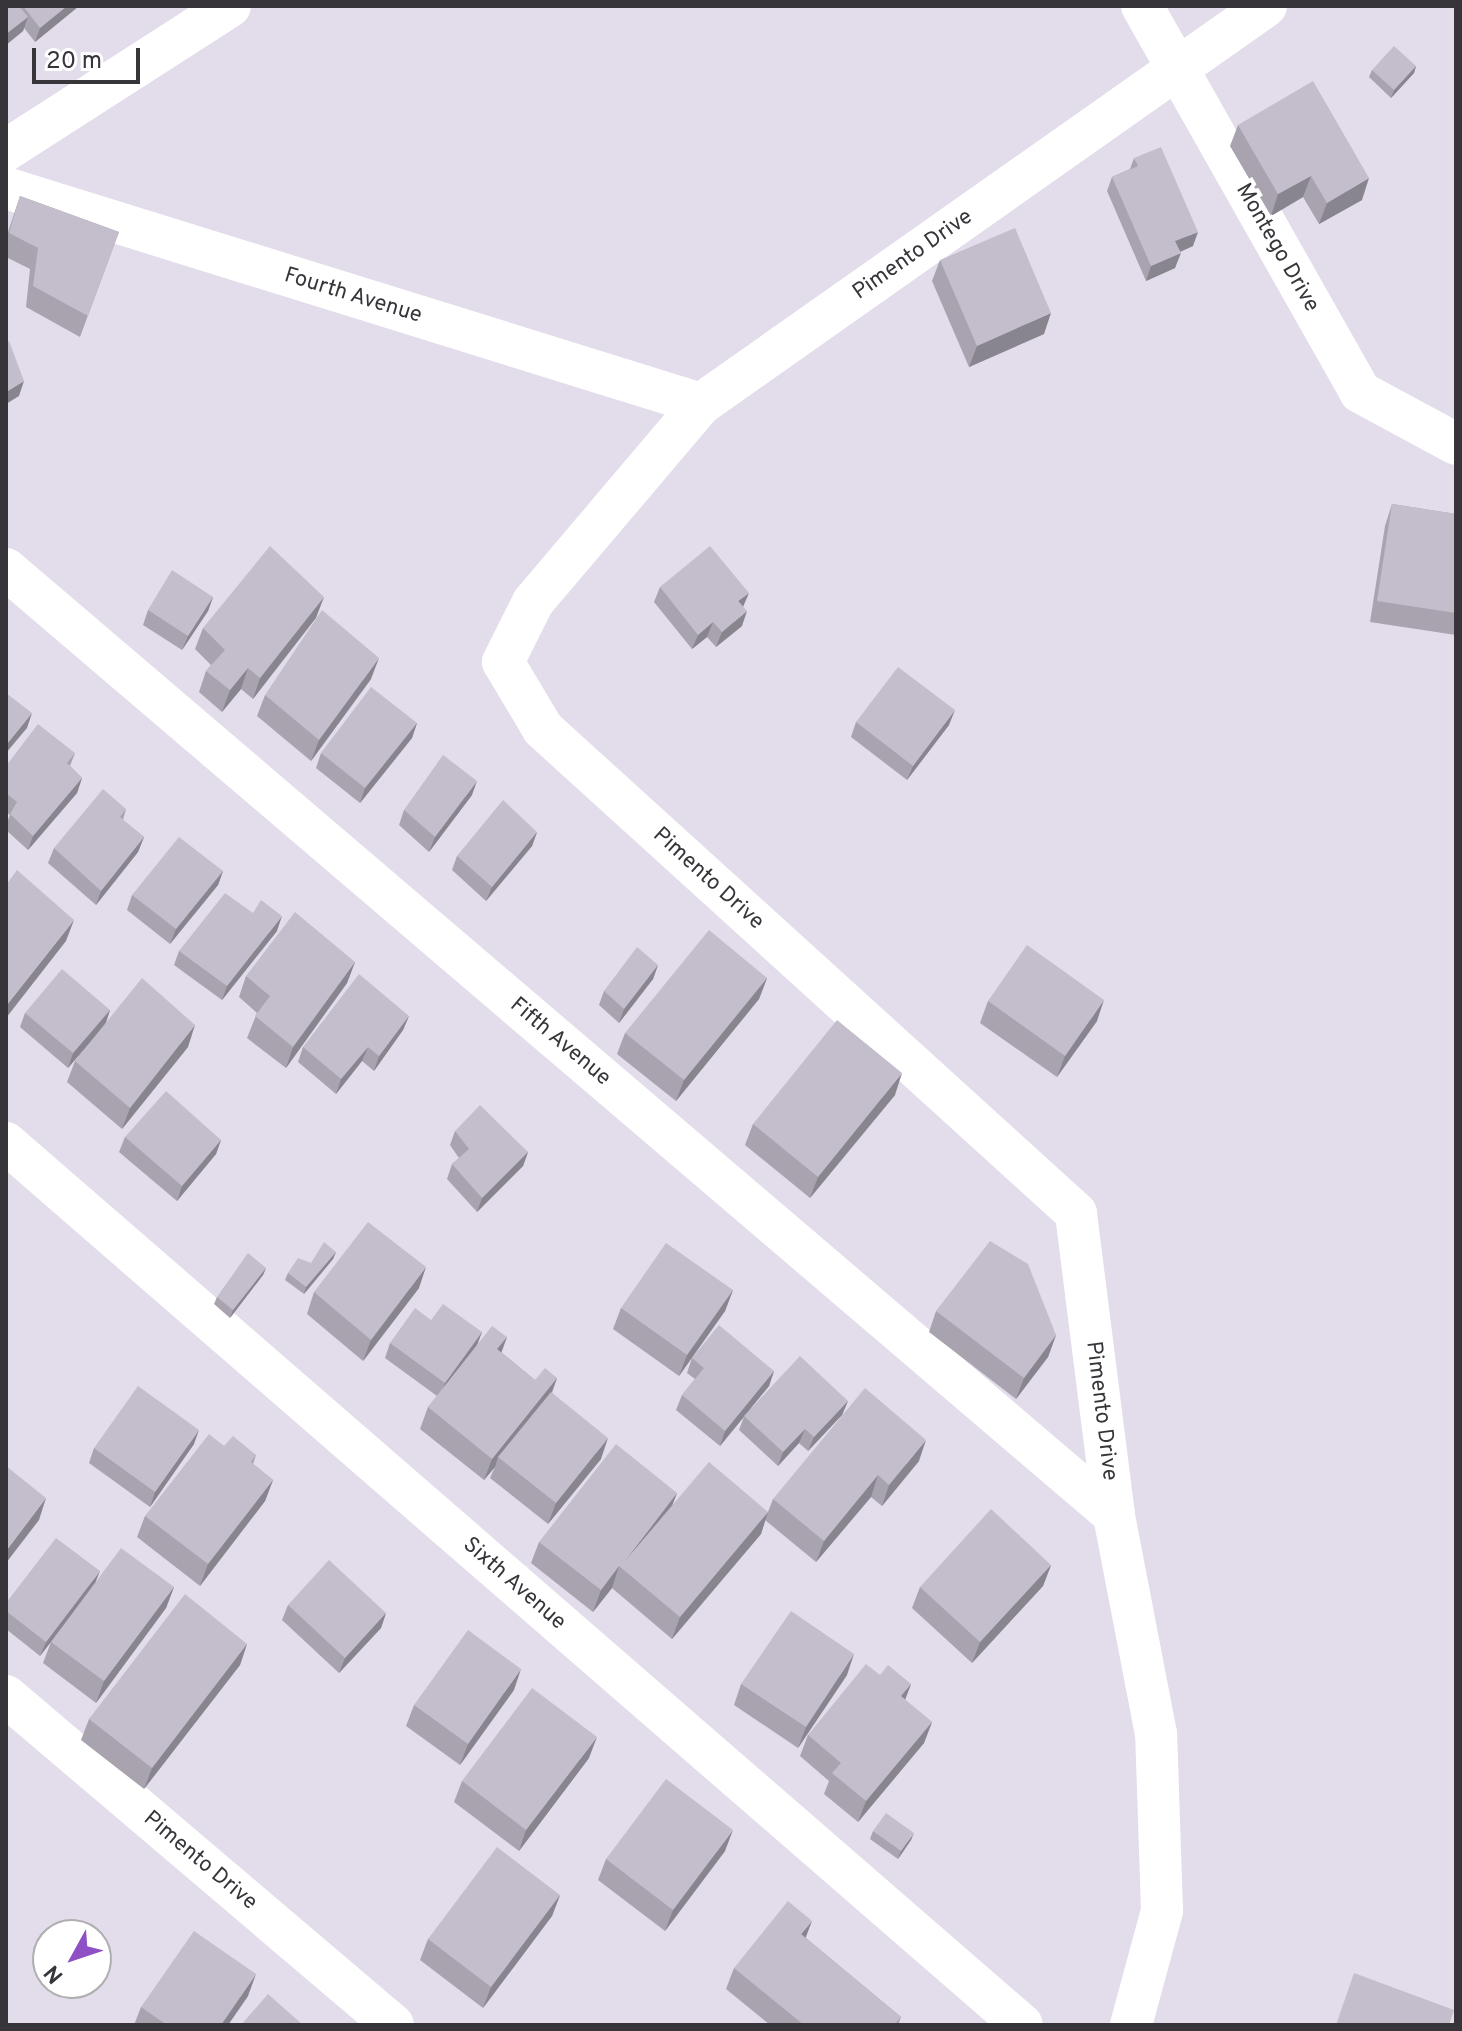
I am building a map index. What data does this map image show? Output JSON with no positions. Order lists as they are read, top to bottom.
{
  "streets": {
    "street": [
      "Montego Drive",
      "Pimento Drive",
      "Fourth Avenue",
      "Fifth Avenue",
      "Sixth Avenue"
    ]
  },
  "crossings": [
    ["Montego Drive", "Pimento Drive"],
    ["Pimento Drive", "Fourth Avenue"],
    ["Pimento Drive", "Fifth Avenue"]
  ],
  "scale_bar": "20 m",
  "north": "bottom left"
}
